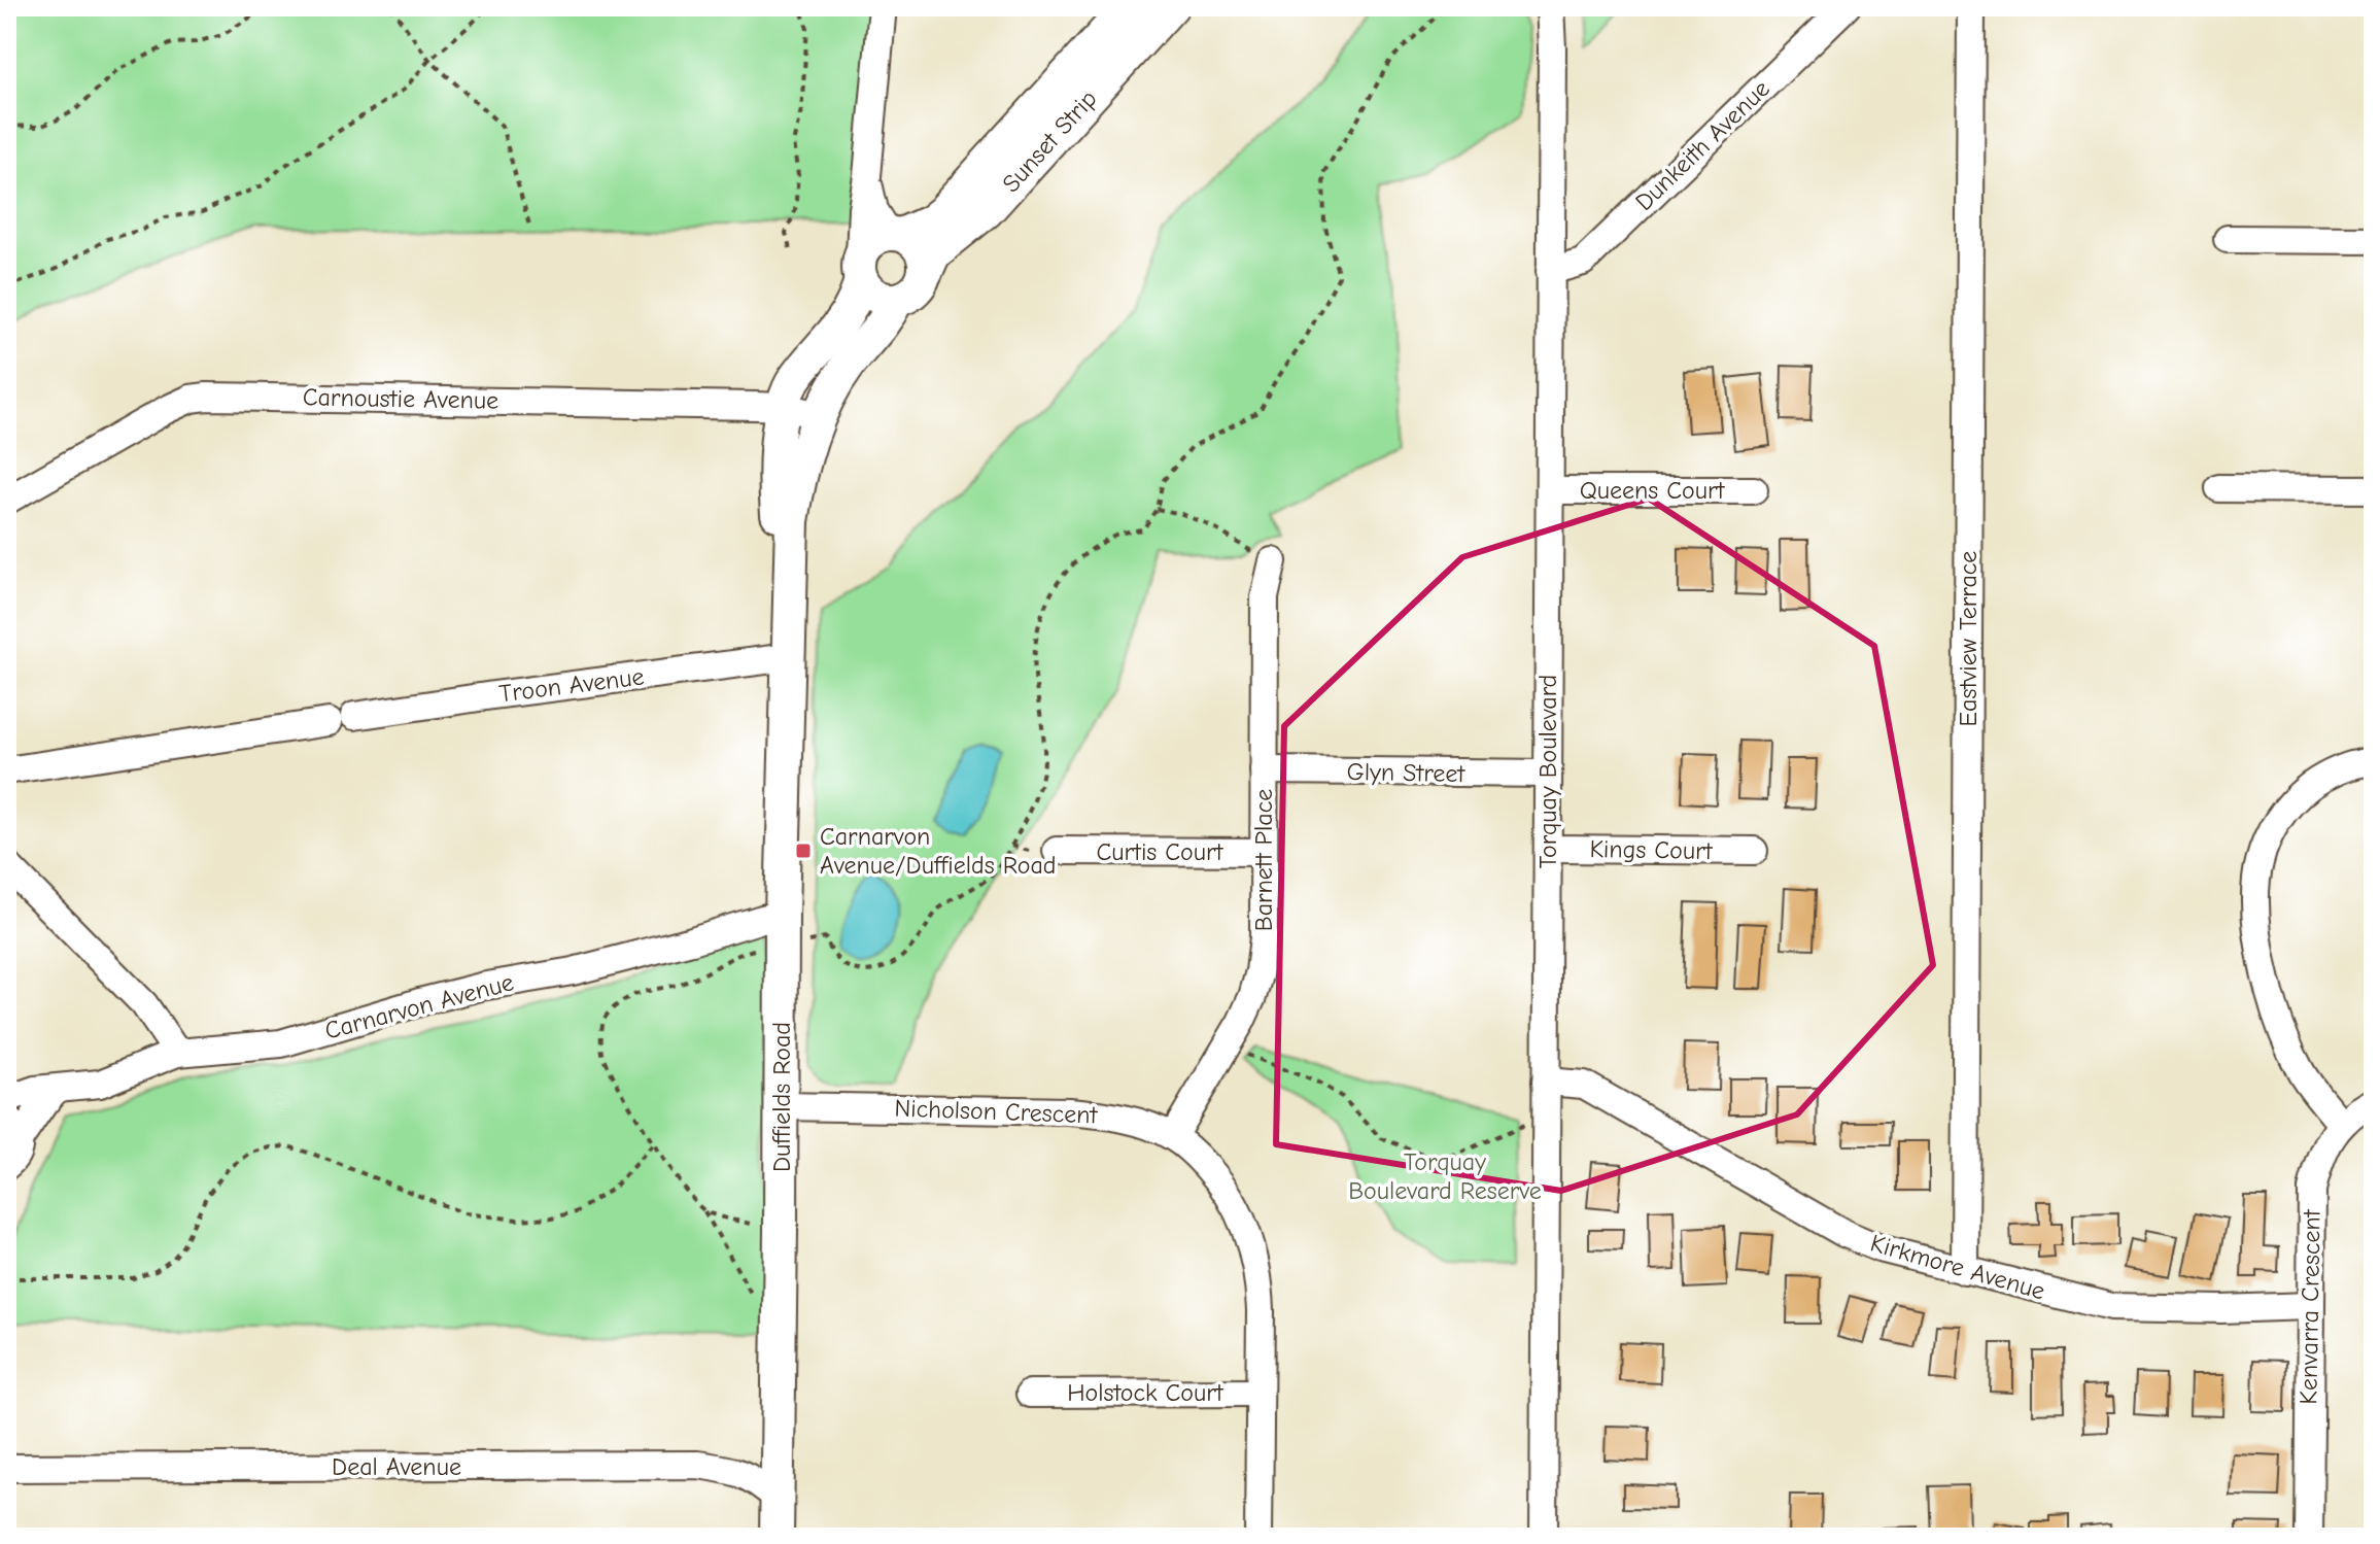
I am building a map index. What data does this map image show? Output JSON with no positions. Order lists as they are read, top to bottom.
{
  "streets": {
    "street": [
      "Sunset Strip",
      "Dunkeith Avenue",
      "Carnoustie Avenue",
      "Queens Court",
      "Eastview Terrace",
      "Troon Avenue",
      "Torquay Boulevard",
      "Glyn Street",
      "Kings Court",
      "Curtis Court",
      "Barnett Place",
      "Carnarvon Avenue",
      "Duffields Road",
      "Nicholson Crescent",
      "Kirkmore Avenue",
      "Kenvarra Crescent",
      "Holstock Court",
      "Deal Avenue"
    ]
  },
  "crossings": [
    ["Sunset Strip", "Duffields Road"],
    ["Dunkeith Avenue", "Torquay Boulevard"],
    ["Carnoustie Avenue", "Duffields Road"],
    ["Queens Court", "Torquay Boulevard"],
    ["Eastview Terrace", "Kirkmore Avenue"],
    ["Troon Avenue", "Duffields Road"],
    ["Torquay Boulevard", "Glyn Street"],
    ["Torquay Boulevard", "Kings Court"],
    ["Torquay Boulevard", "Kirkmore Avenue"],
    ["Glyn Street", "Barnett Place"],
    ["Curtis Court", "Barnett Place"],
    ["Barnett Place", "Nicholson Crescent"],
    ["Carnarvon Avenue", "Duffields Road"],
    ["Duffields Road", "Nicholson Crescent"],
    ["Duffields Road", "Deal Avenue"],
    ["Nicholson Crescent", "Holstock Court"],
    ["Kirkmore Avenue", "Kenvarra Crescent"]
  ],
  "parks": ["Torquay Boulevard Reserve"],
  "places": {
    "transit": ["Carnarvon Avenue/Duffields Road"]
  }
}
